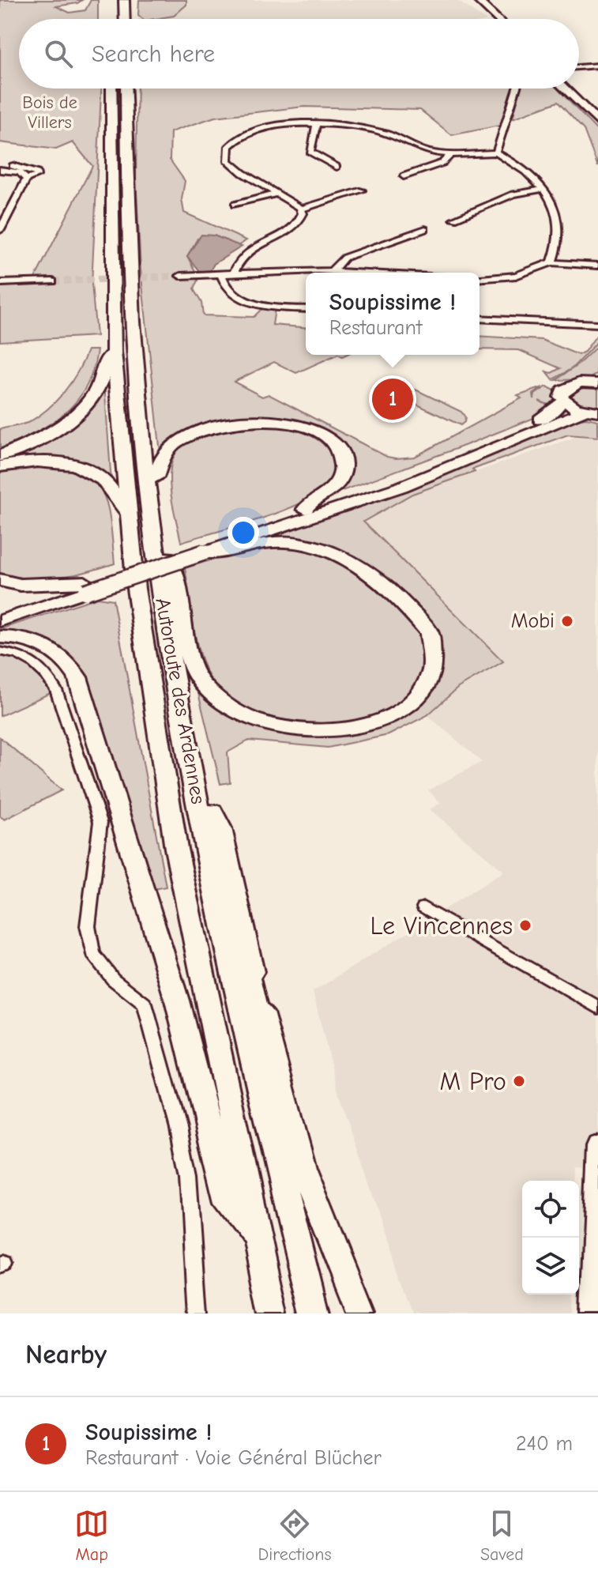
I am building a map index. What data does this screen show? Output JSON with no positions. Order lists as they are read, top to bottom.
{
  "streets": {
    "highway": ["Autoroute des Ardennes"]
  },
  "parks": ["Bois de Villers"],
  "places": ["Mobi", "Le Vincennes", "M Pro"],
  "page": {
    "search": "Search here",
    "popup": ["Soupissime !", "Restaurant"],
    "pins": "1",
    "heading": "Nearby",
    "list": [
      {
        "mark": "1",
        "name": "Soupissime !",
        "note": "Restaurant · Voie Général Blücher",
        "value": "240 m"
      }
    ],
    "nav": ["Map", "Directions", "Saved"]
  }
}
